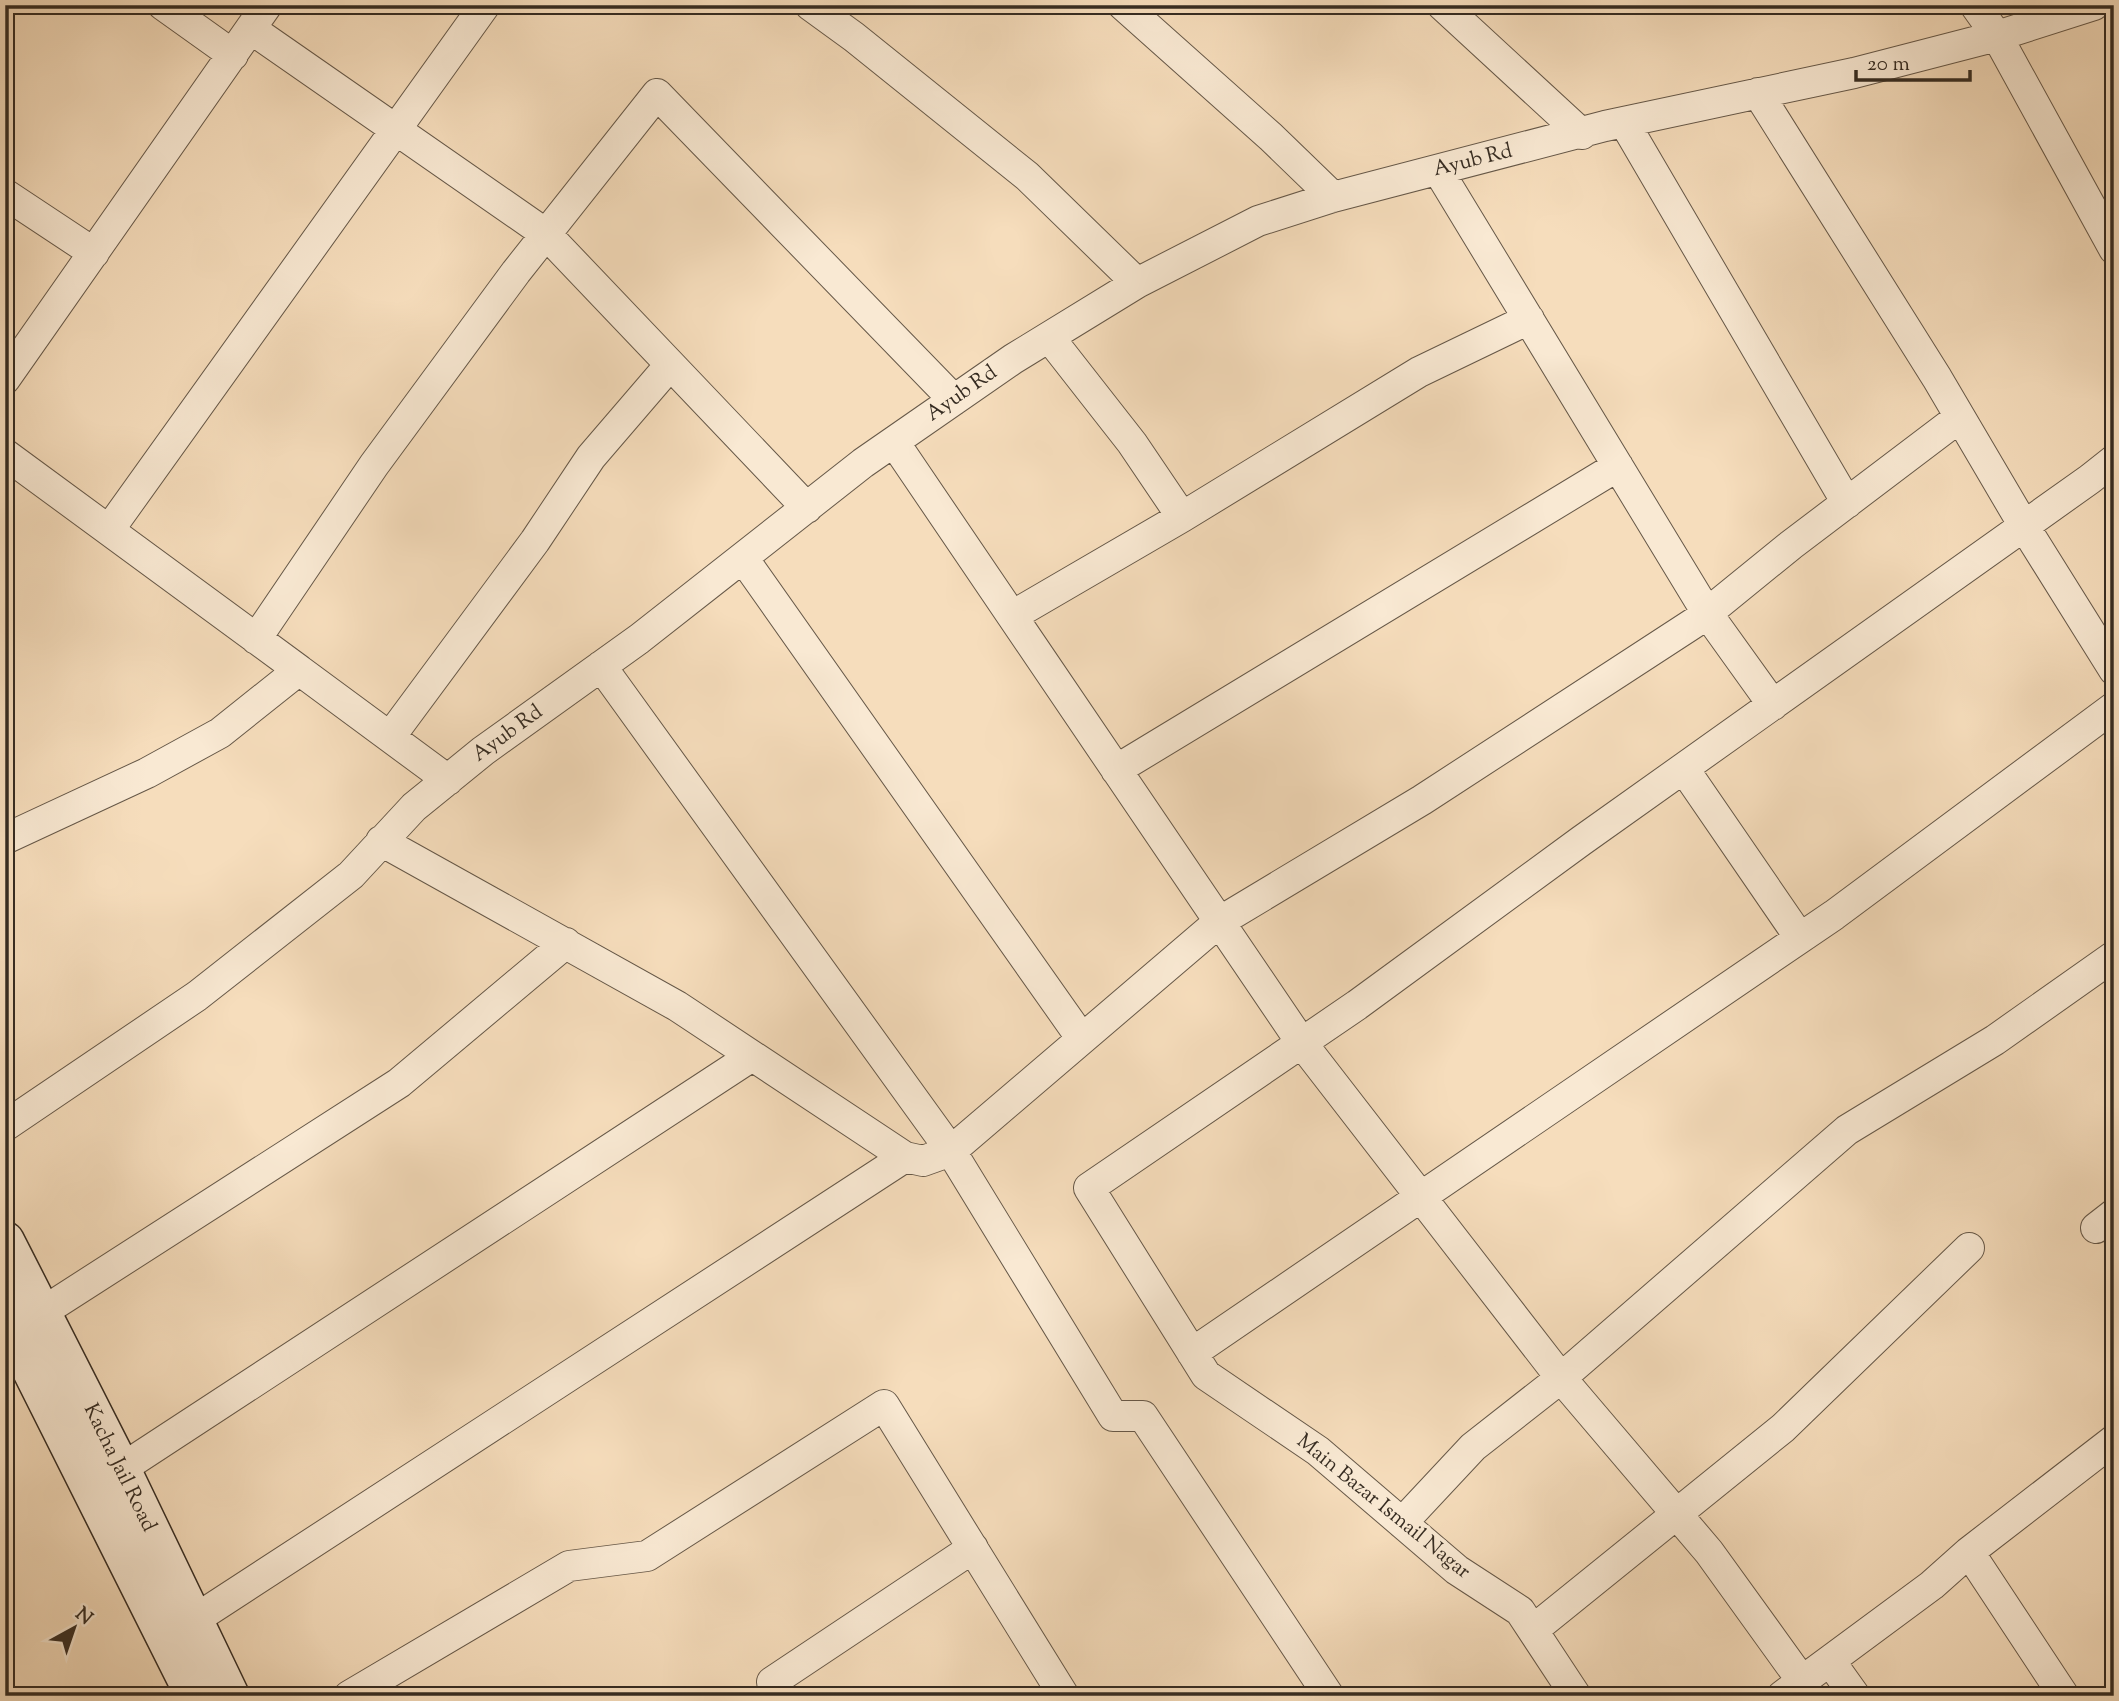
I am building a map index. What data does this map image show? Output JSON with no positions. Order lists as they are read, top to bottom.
{
  "streets": {
    "main road": ["Kacha Jail Road"],
    "street": ["Ayub Rd", "Main Bazar Ismail Nagar"]
  },
  "scale_bar": "20 m",
  "north": "top right"
}
